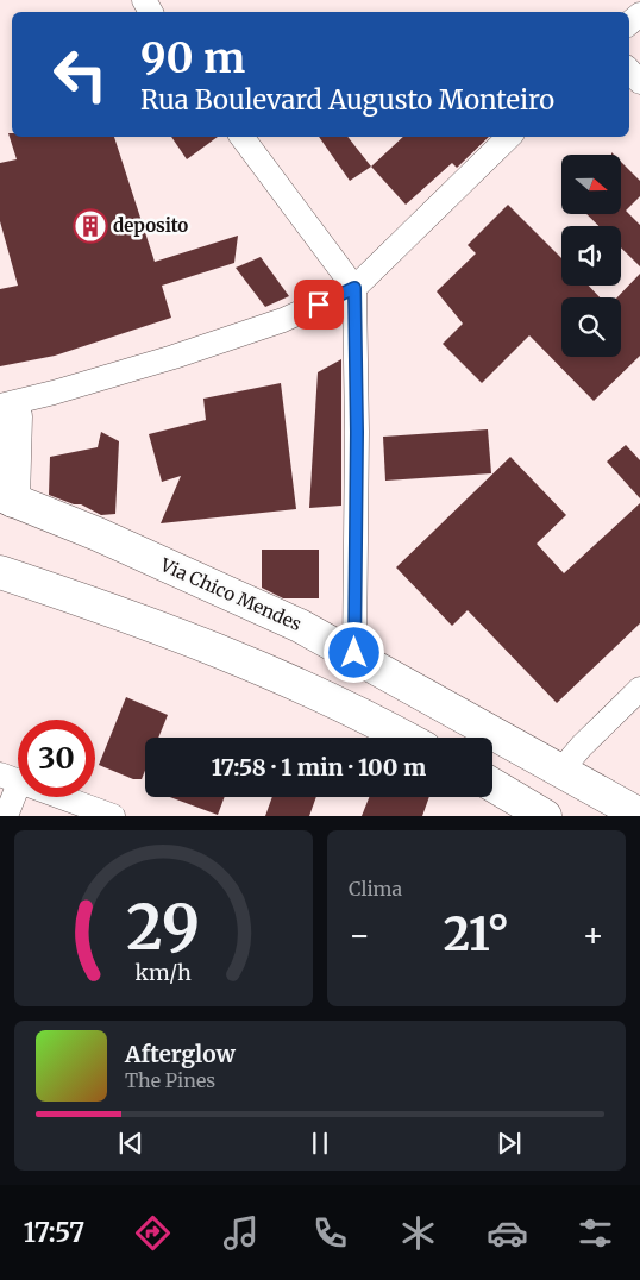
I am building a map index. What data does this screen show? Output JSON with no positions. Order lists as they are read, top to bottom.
{
  "streets": {
    "main road": ["Via Chico Mendes"]
  },
  "places": {
    "building": ["deposito"]
  },
  "north": "right",
  "page": {
    "turn": ["90 m", "Rua Boulevard Augusto Monteiro"],
    "limit": "30",
    "trip": "17:58 · 1 min · 100 m",
    "tile": "Clima",
    "heat": ["−", "21°", "+"],
    "song": ["Afterglow", "The Pines"],
    "tabs": "17:57",
    "gauge": ["29", "km/h"]
  }
}
